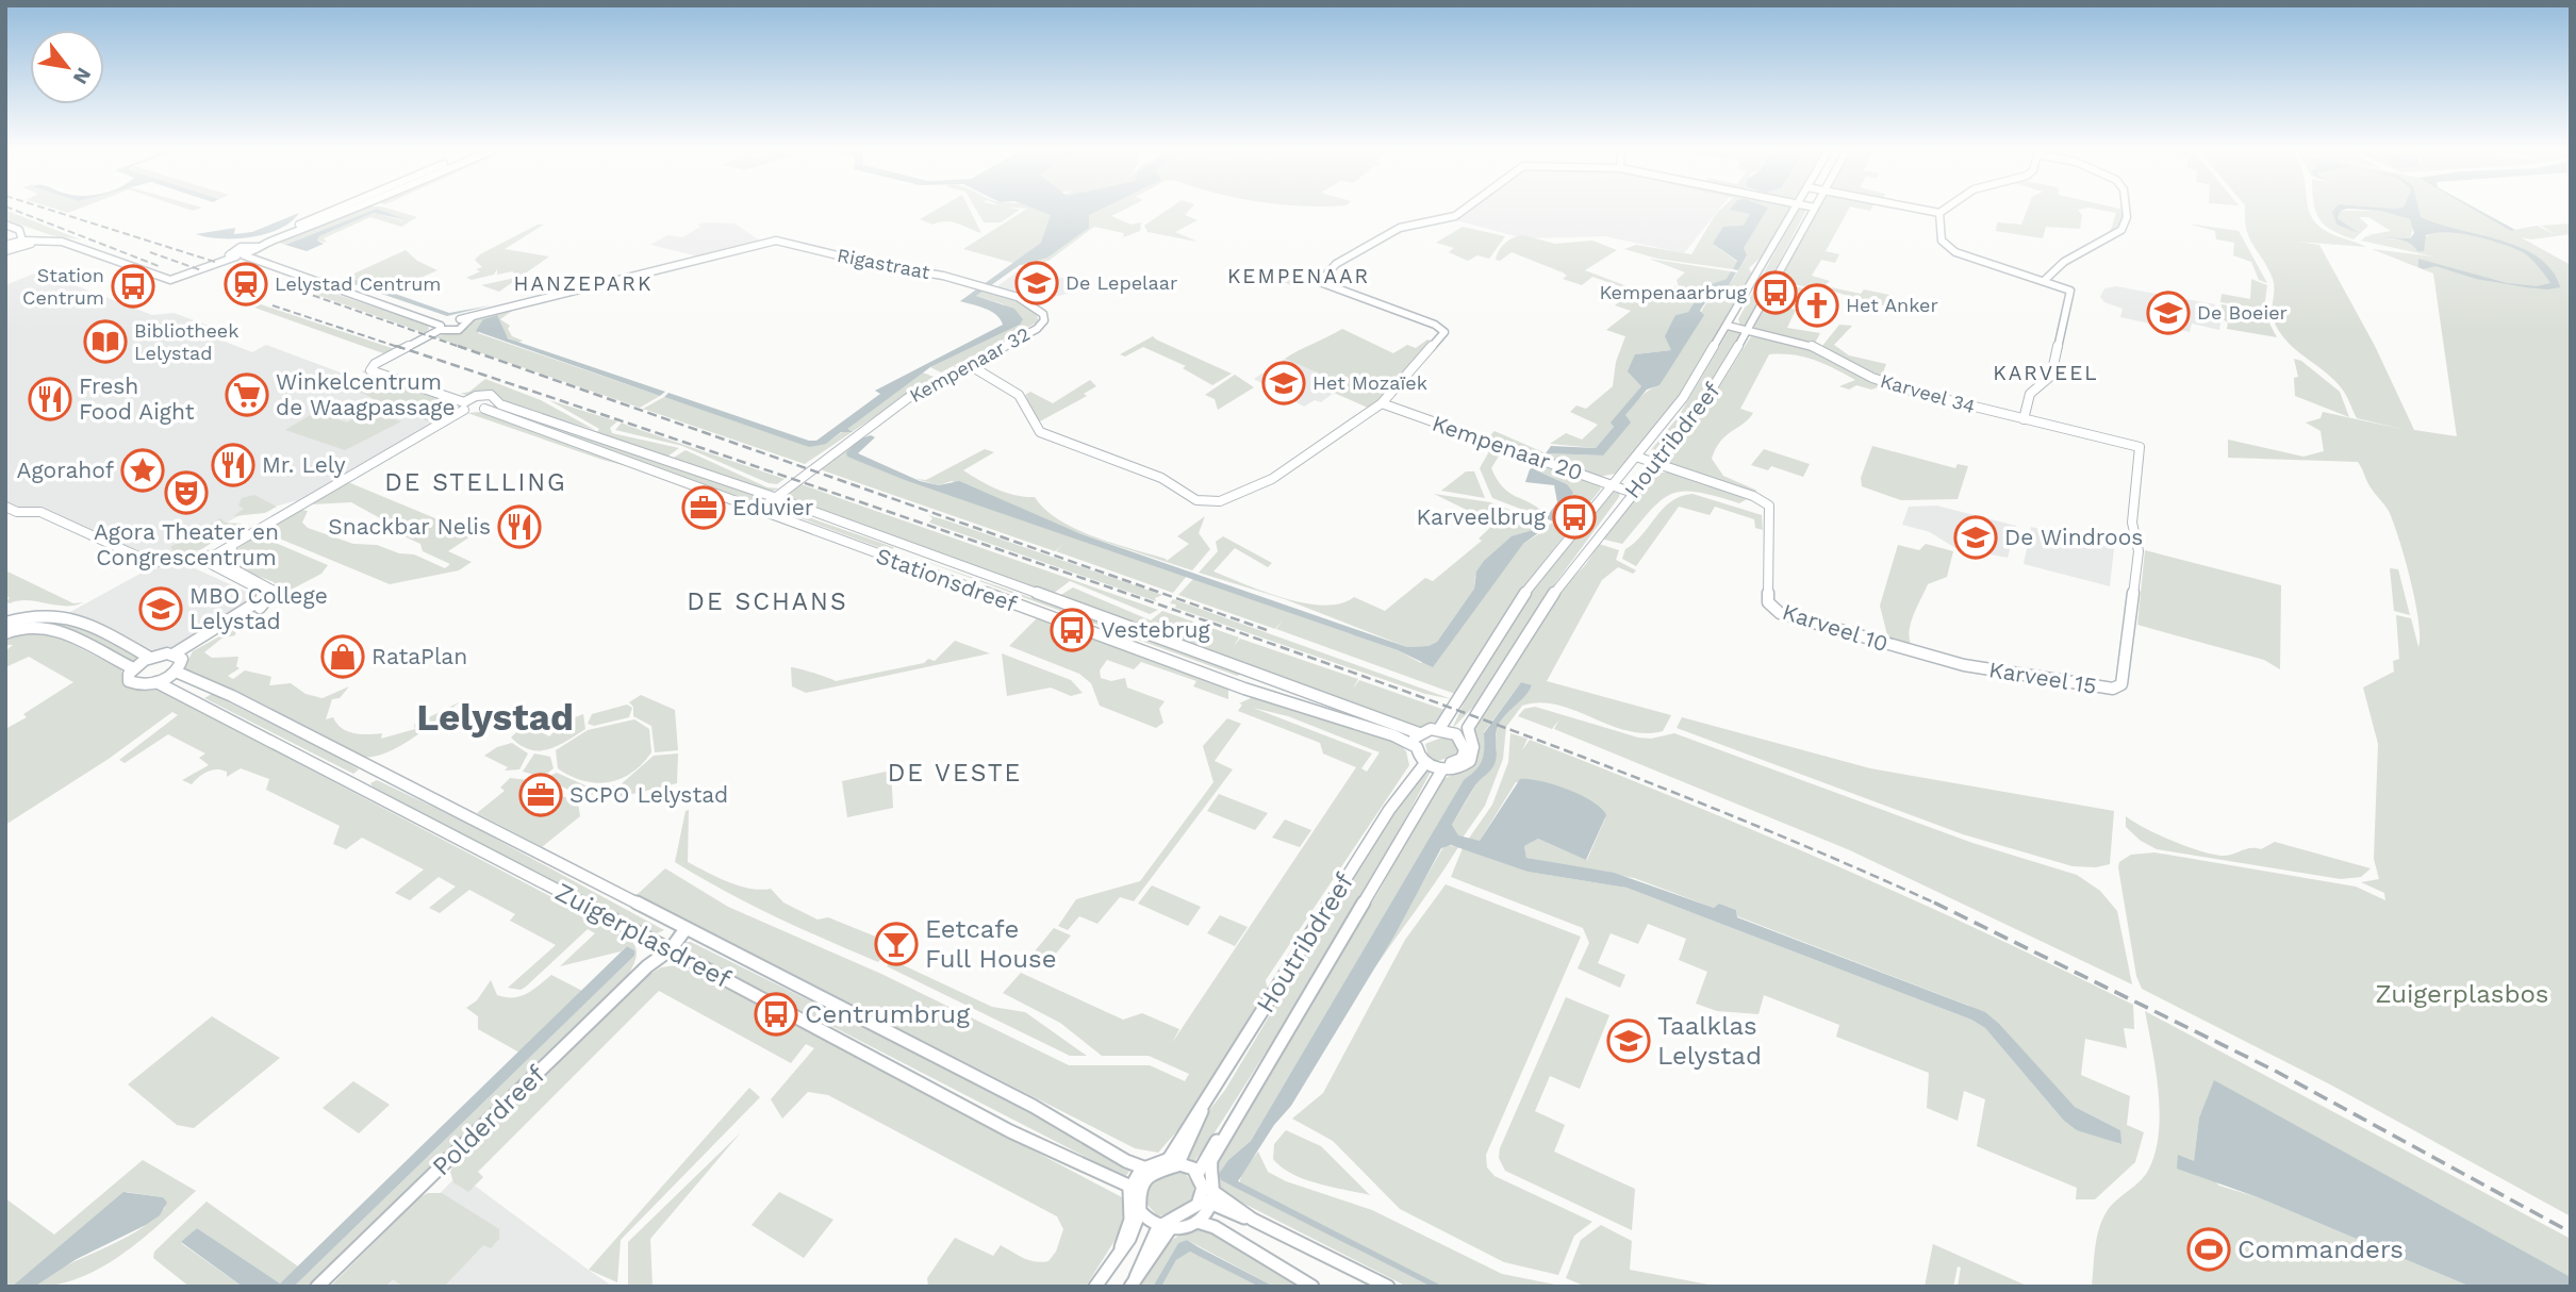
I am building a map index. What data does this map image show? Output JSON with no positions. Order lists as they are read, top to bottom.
{
  "streets": {
    "main road": [
      "Rigastraat",
      "Kempenaar 32",
      "Karveel 34",
      "Houtribdreef",
      "Kempenaar 20",
      "Stationsdreef",
      "Karveel 10",
      "Karveel 15",
      "Zuigerplasdreef",
      "Polderdreef"
    ]
  },
  "crossings": [
    ["Rigastraat", "Kempenaar 32"],
    ["Rigastraat", "Stationsdreef"],
    ["Kempenaar 32", "Stationsdreef"],
    ["Karveel 34", "Houtribdreef"],
    ["Karveel 34", "Karveel 15"],
    ["Houtribdreef", "Kempenaar 20"],
    ["Houtribdreef", "Karveel 10"],
    ["Karveel 10", "Karveel 15"],
    ["Zuigerplasdreef", "Polderdreef"]
  ],
  "districts": [
    "KEMPENAAR",
    "HANZEPARK",
    "KARVEEL",
    "DE STELLING",
    "DE SCHANS",
    "Lelystad",
    "DE VESTE"
  ],
  "parks": ["Zuigerplasbos"],
  "places": {
    "school or university": [
      "De Lepelaar",
      "De Boeier",
      "Het Mozaïek",
      "De Windroos",
      "MBO College Lelystad",
      "Taalklas Lelystad"
    ],
    "station": ["Lelystad Centrum"],
    "bus stop": [
      "Station Centrum",
      "Kempenaarbrug",
      "Karveelbrug",
      "Vestebrug",
      "Centrumbrug"
    ],
    "church": ["Het Anker"],
    "library": ["Bibliotheek Lelystad"],
    "supermarket": ["Winkelcentrum de Waagpassage"],
    "restaurant": ["Fresh Food Aight", "Mr. Lely", "Snackbar Nelis"],
    "place": ["Agorahof"],
    "theatre": ["Agora Theater en Congrescentrum"],
    "office": ["Eduvier", "SCPO Lelystad"],
    "shop": ["RataPlan"],
    "bar": ["Eetcafe Full House"],
    "sports": ["Commanders"]
  },
  "north": "bottom right"
}
